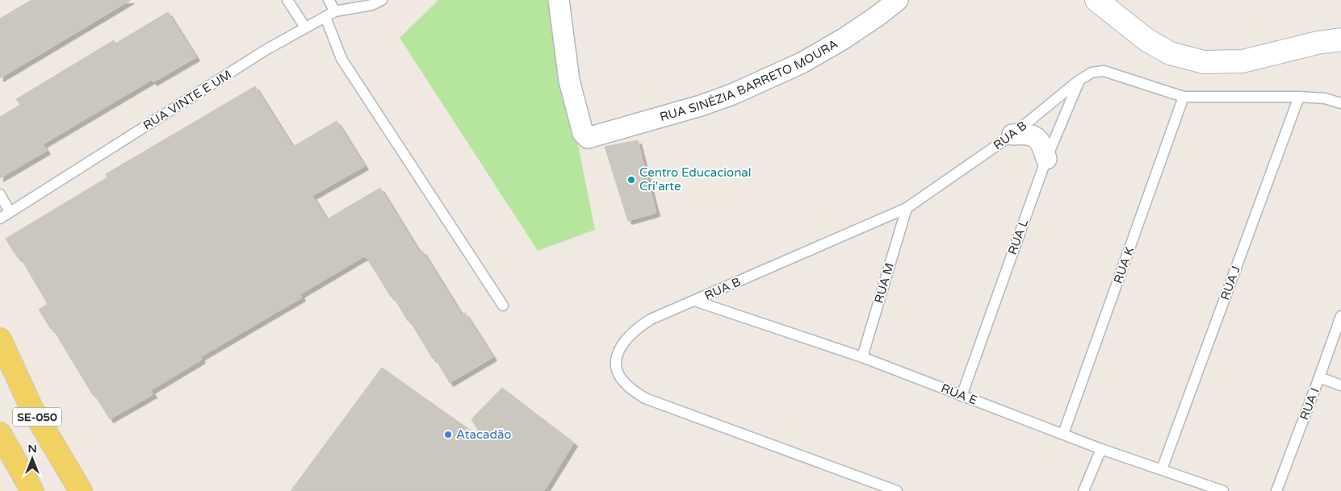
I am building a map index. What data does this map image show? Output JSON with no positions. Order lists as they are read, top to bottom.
{
  "streets": {
    "main road": ["SE-050"],
    "street": ["RUA SINÉZIA BARRETO MOURA"],
    "lane": [
      "RUA VINTE E UM",
      "RUA B",
      "RUA L",
      "RUA K",
      "RUA M",
      "RUA J",
      "RUA E",
      "RUA I"
    ]
  },
  "crossings": [
    ["RUA B", "RUA L"],
    ["RUA B", "RUA K"],
    ["RUA B", "RUA M"],
    ["RUA B", "RUA J"],
    ["RUA B", "RUA E"],
    ["RUA L", "RUA E"],
    ["RUA K", "RUA E"],
    ["RUA M", "RUA E"],
    ["RUA J", "RUA E"]
  ],
  "places": ["Centro Educacional Cri'arte", "Atacadão"],
  "north": "top"
}
